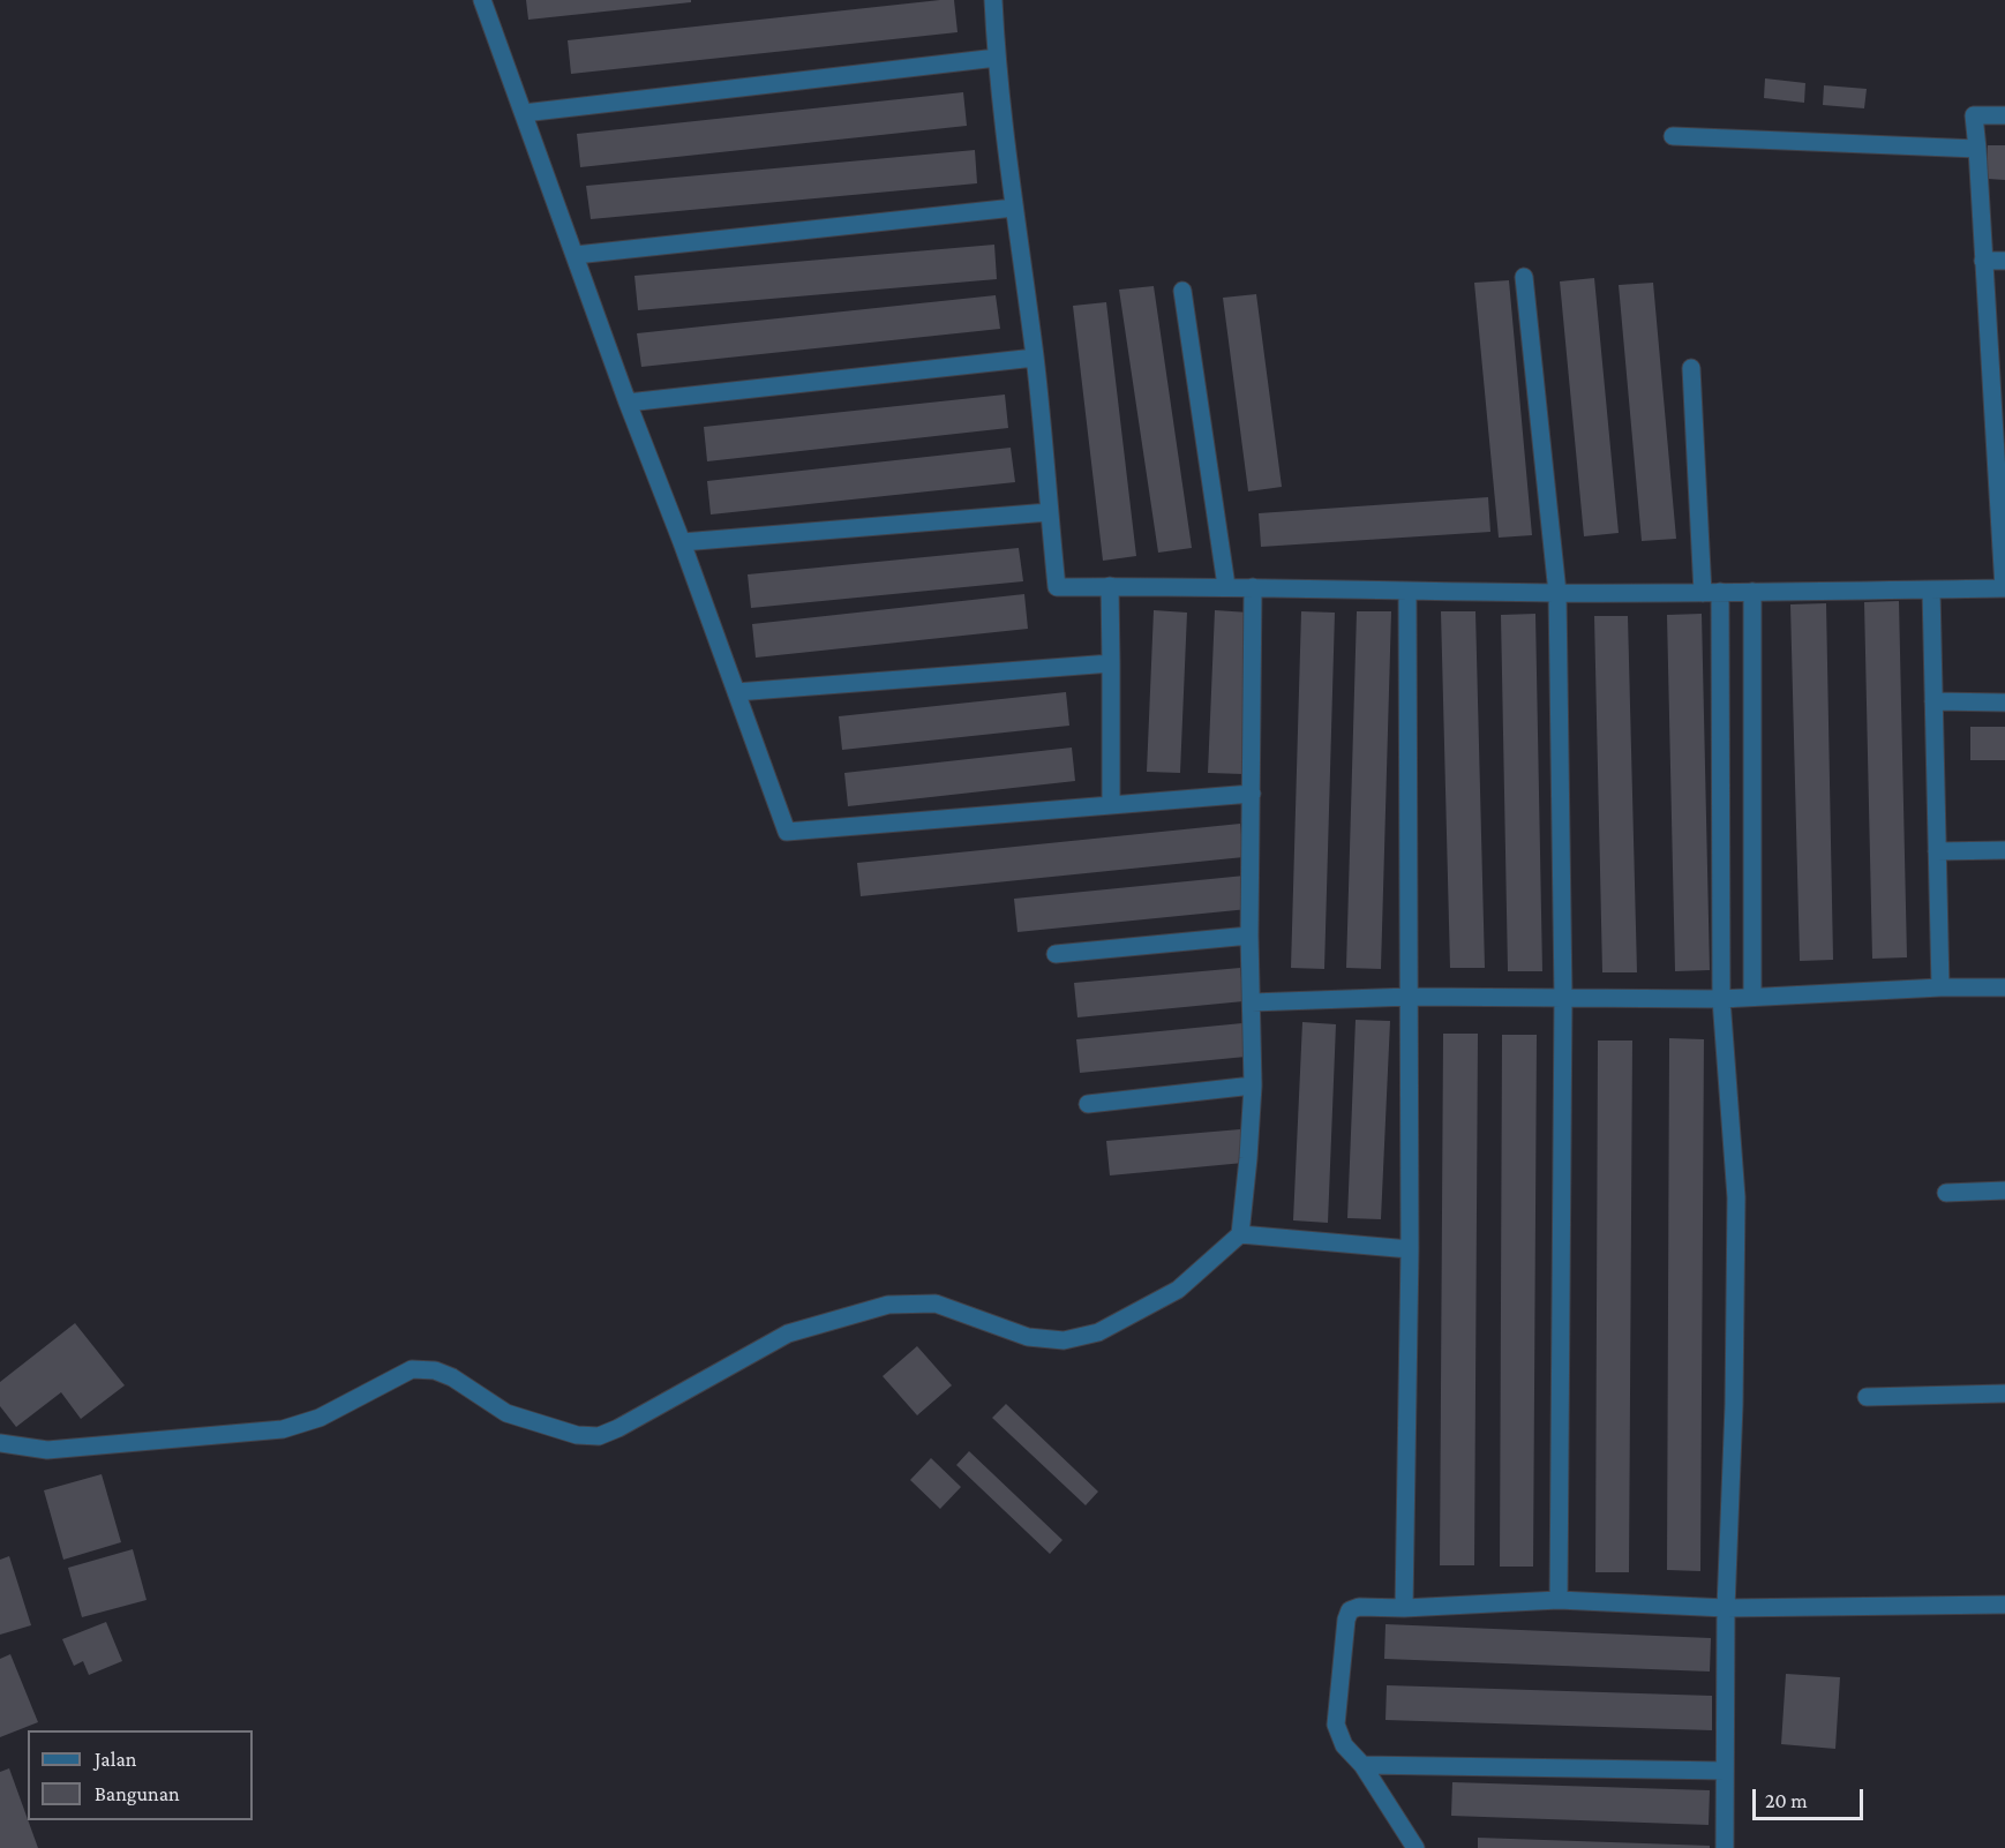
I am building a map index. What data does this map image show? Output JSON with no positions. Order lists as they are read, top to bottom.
{
  "legend": ["Jalan", "Bangunan"],
  "scale_bar": "20 m"
}
